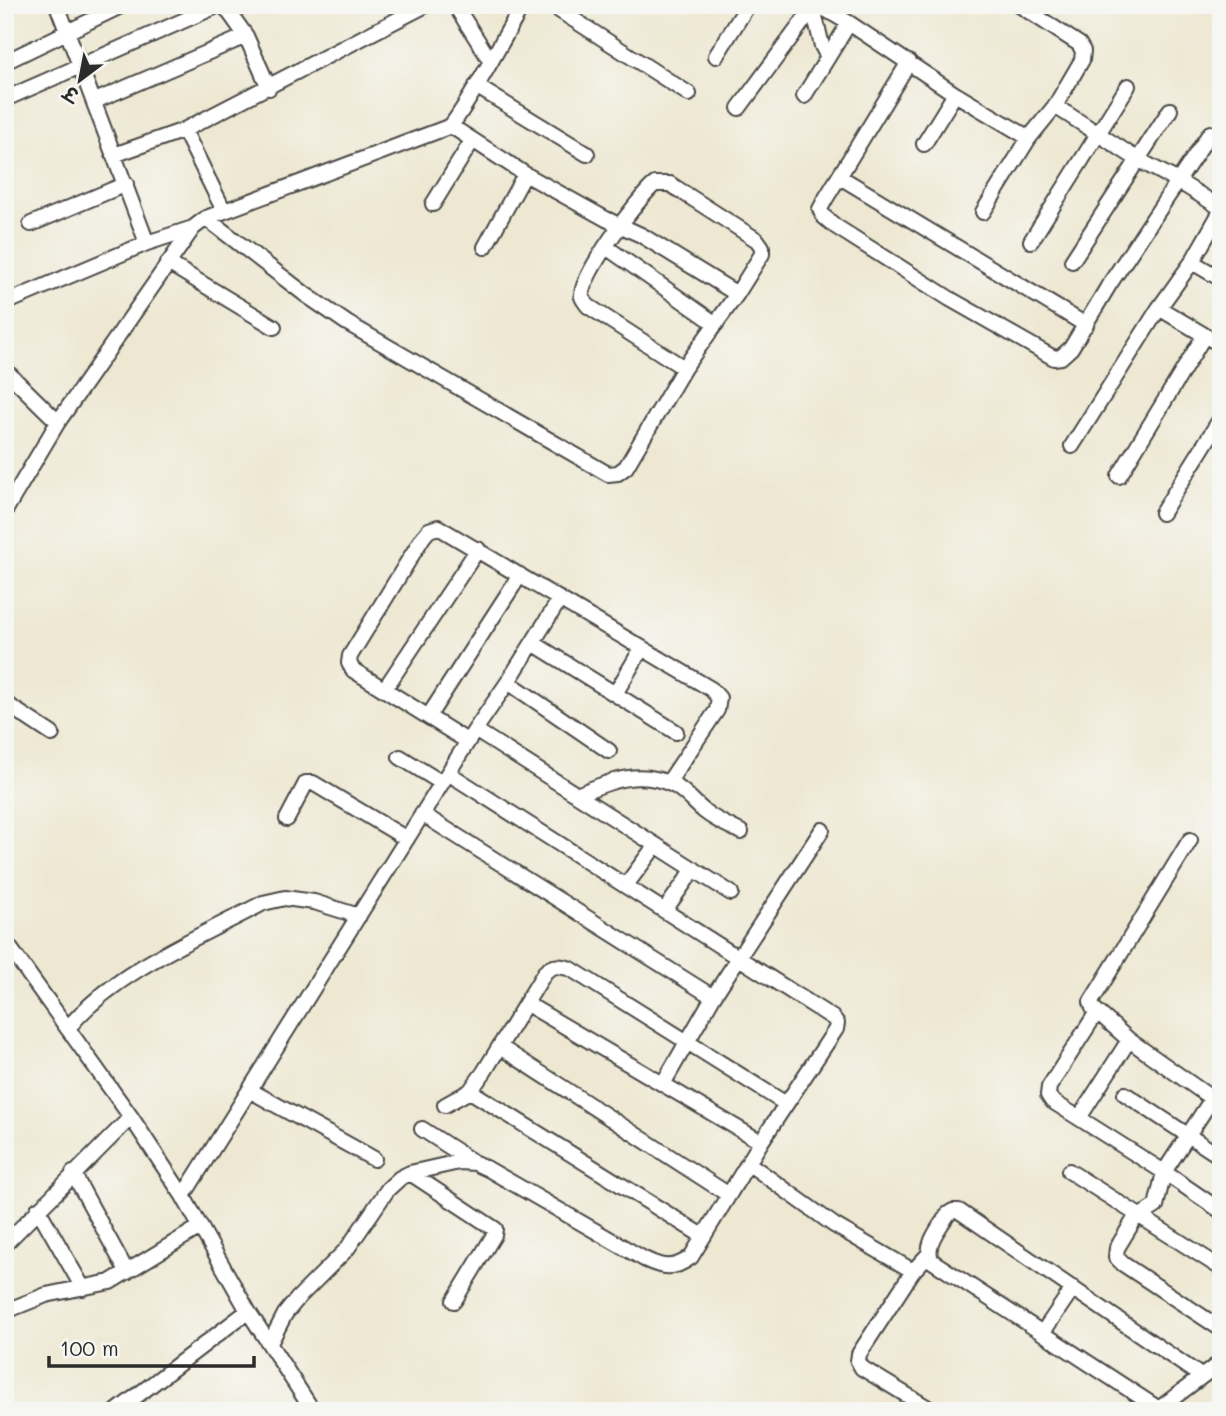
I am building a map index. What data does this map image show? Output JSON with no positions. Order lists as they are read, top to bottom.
{
  "scale_bar": "100 m",
  "north": "bottom left"
}
